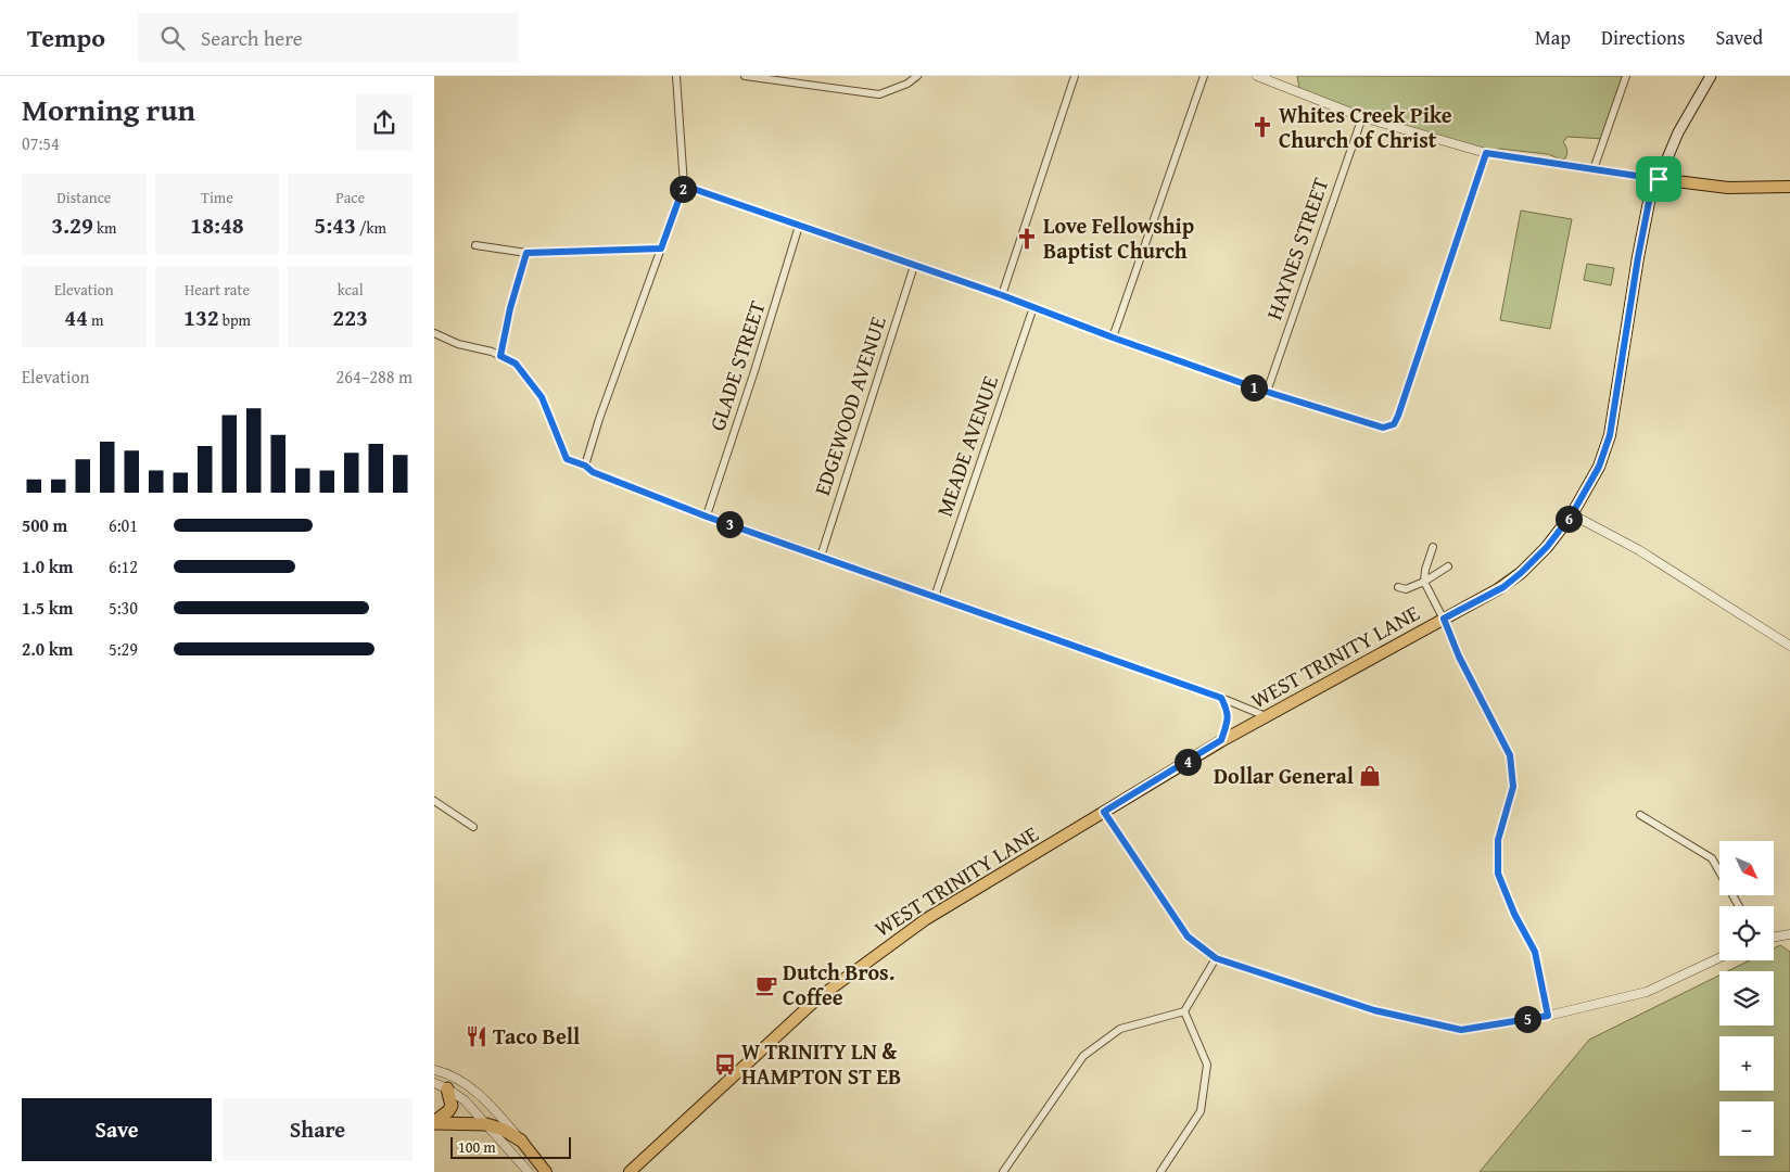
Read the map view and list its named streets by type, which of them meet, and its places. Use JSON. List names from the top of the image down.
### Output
{
  "streets": {
    "main road": ["WEST TRINITY LANE"],
    "street": [
      "HAYNES STREET",
      "GLADE STREET",
      "EDGEWOOD AVENUE",
      "MEADE AVENUE"
    ]
  },
  "places": {
    "church": ["Whites Creek Pike Church of Christ", "Love Fellowship Baptist Church"],
    "shop": ["Dollar General"],
    "cafe": ["Dutch Bros. Coffee"],
    "restaurant": ["Taco Bell"],
    "bus stop": ["W TRINITY LN & HAMPTON ST EB"]
  },
  "scale_bar": "100 m",
  "north": "bottom right",
  "page": {
    "header": "Tempo",
    "search": "Search here",
    "nav": ["Map", "Directions", "Saved"],
    "heading": ["Morning run", "07:54"],
    "stats": [
      ["Distance", "3.29 km"],
      ["Time", "18:48"],
      ["Pace", "5:43 /km"],
      ["Elevation", "44 m"],
      ["Heart rate", "132 bpm"],
      ["kcal", "223"]
    ],
    "pins": [
      "2",
      "1",
      "6",
      "3",
      "4",
      "5"
    ],
    "chart": ["Elevation", "264–288 m"],
    "list": [
      {
        "name": "500 m",
        "note": "6:01"
      },
      {
        "name": "1.0 km",
        "note": "6:12"
      },
      {
        "name": "1.5 km",
        "note": "5:30"
      },
      {
        "name": "2.0 km",
        "note": "5:29"
      }
    ],
    "map_buttons": ["+", "−"],
    "buttons": ["Save", "Share"],
    "scale": "100 m"
  }
}
